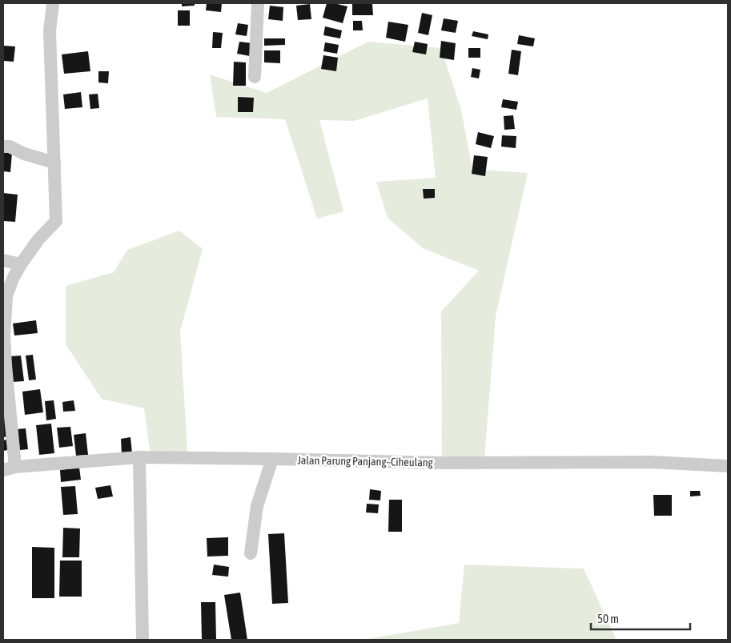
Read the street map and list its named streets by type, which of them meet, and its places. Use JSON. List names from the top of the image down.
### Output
{
  "streets": {
    "street": ["Jalan Parung Panjang–Ciheulang"]
  },
  "scale_bar": "50 m"
}
